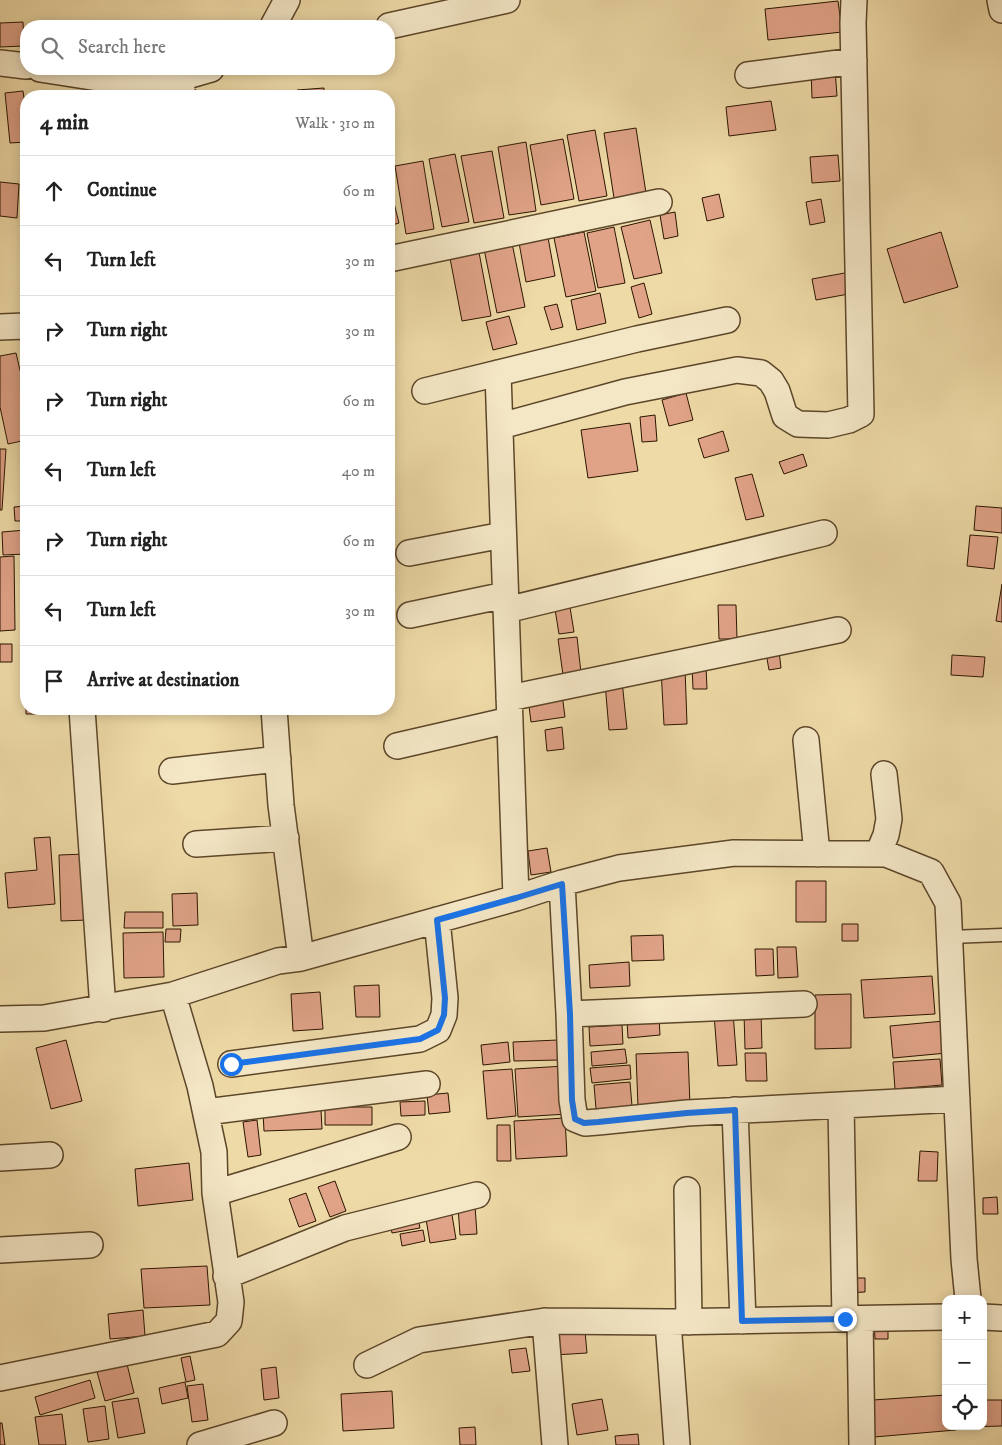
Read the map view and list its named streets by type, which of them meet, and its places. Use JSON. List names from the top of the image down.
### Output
{
  "page": {
    "search": "Search here",
    "heading": ["4 min", "Walk · 310 m"],
    "list": [
      ["Continue", "60 m"],
      ["Turn left", "30 m"],
      ["Turn right", "30 m"],
      ["Turn right", "60 m"],
      ["Turn left", "40 m"],
      ["Turn right", "60 m"],
      ["Turn left", "30 m"],
      "Arrive at destination"
    ],
    "map_buttons": ["+", "−"]
  }
}
